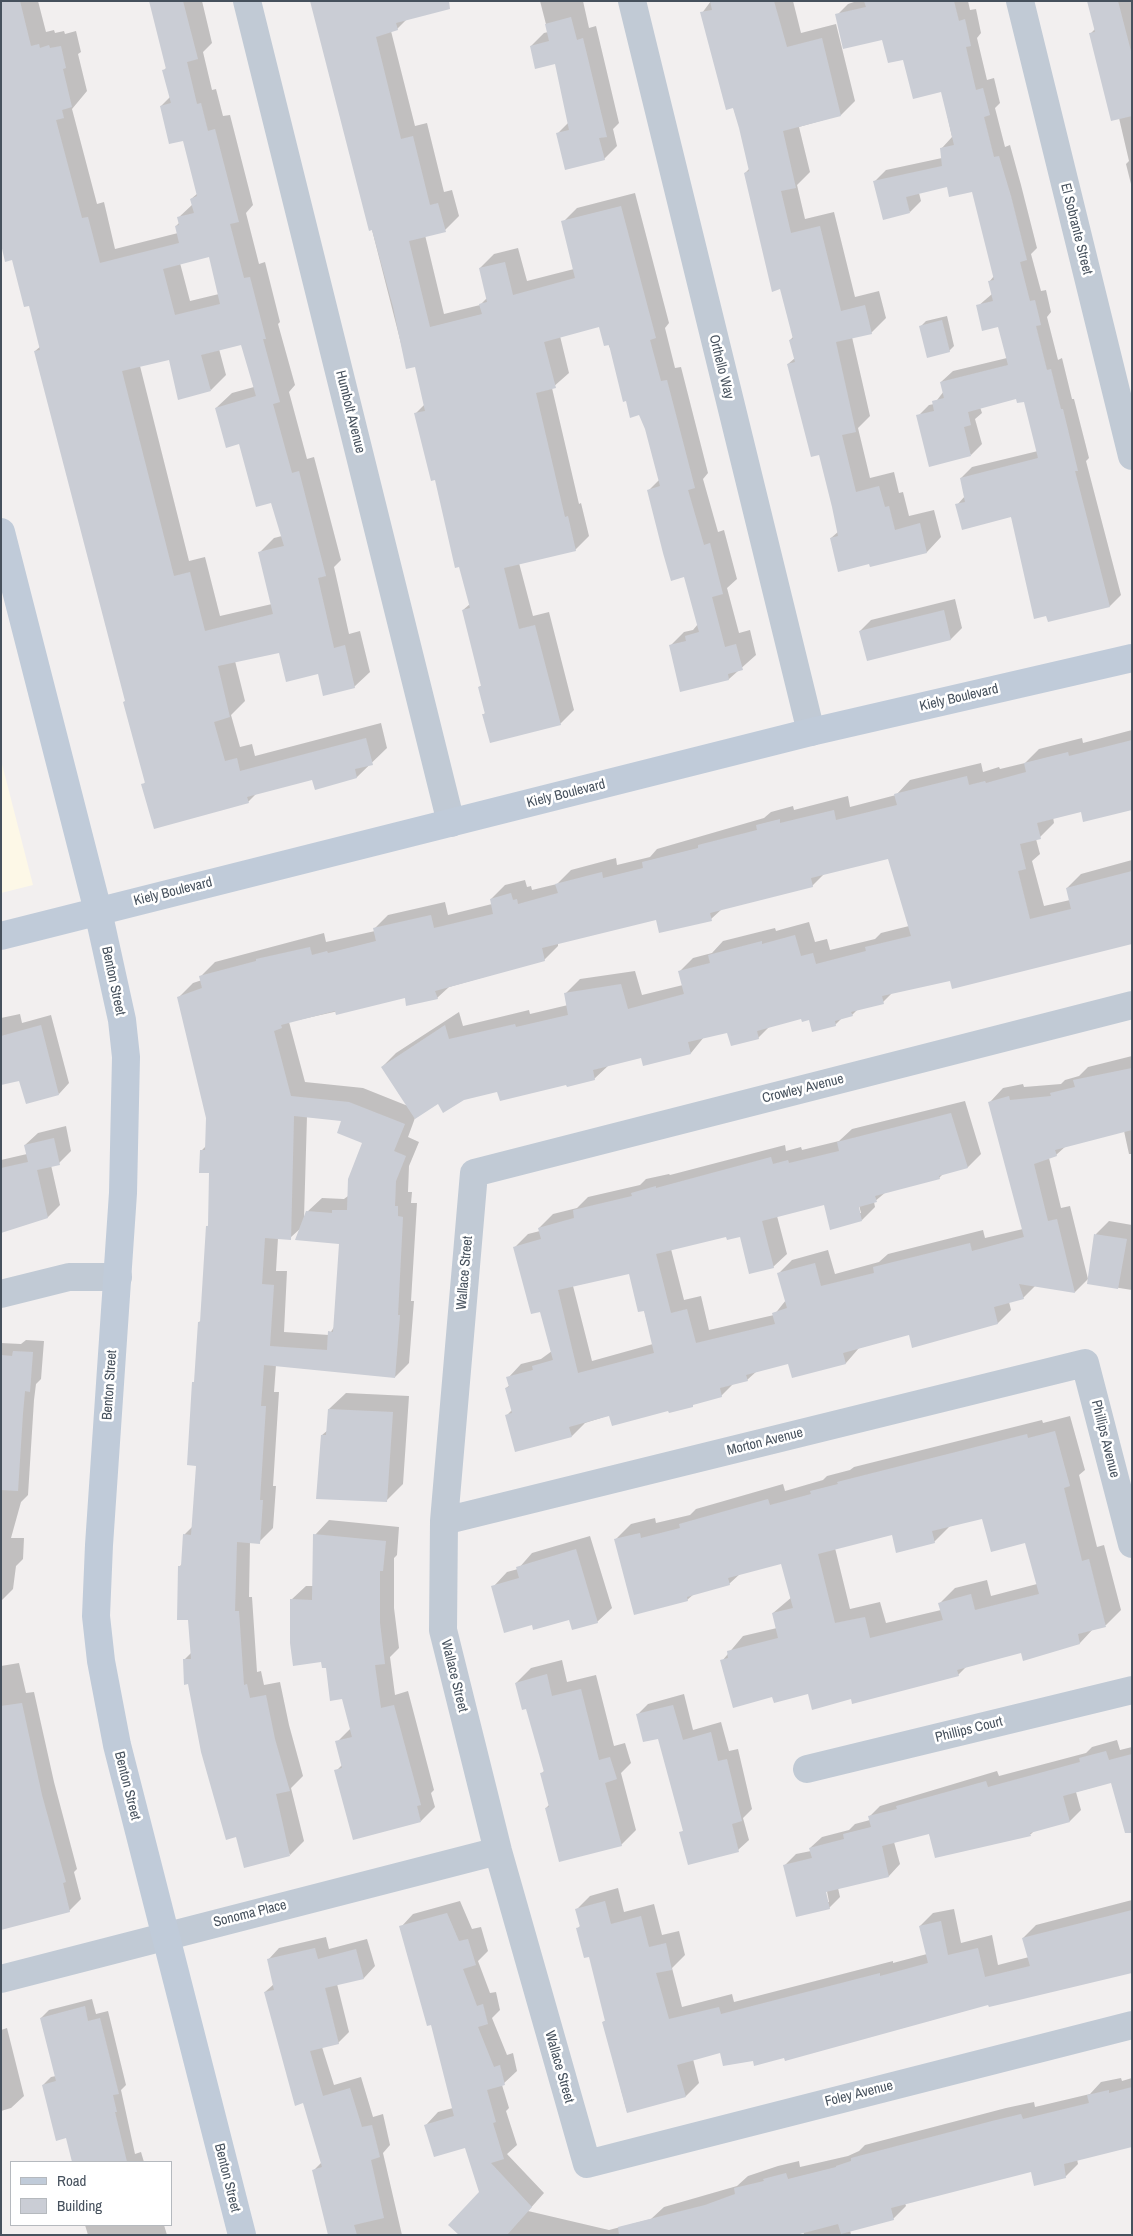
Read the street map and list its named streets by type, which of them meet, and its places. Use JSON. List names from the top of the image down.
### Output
{
  "streets": {
    "main road": ["Kiely Boulevard", "Benton Street"],
    "street": [
      "El Sobrante Street",
      "Orthello Way",
      "Humbolt Avenue",
      "Crowley Avenue",
      "Wallace Street",
      "Phillips Avenue",
      "Morton Avenue",
      "Phillips Court",
      "Sonoma Place",
      "Foley Avenue"
    ]
  },
  "crossings": [
    ["Orthello Way", "Kiely Boulevard"],
    ["Humbolt Avenue", "Kiely Boulevard"],
    ["Kiely Boulevard", "Benton Street"],
    ["Benton Street", "Sonoma Place"],
    ["Crowley Avenue", "Wallace Street"],
    ["Wallace Street", "Morton Avenue"],
    ["Wallace Street", "Sonoma Place"],
    ["Wallace Street", "Foley Avenue"],
    ["Phillips Avenue", "Morton Avenue"]
  ],
  "legend": ["Road", "Building"]
}
